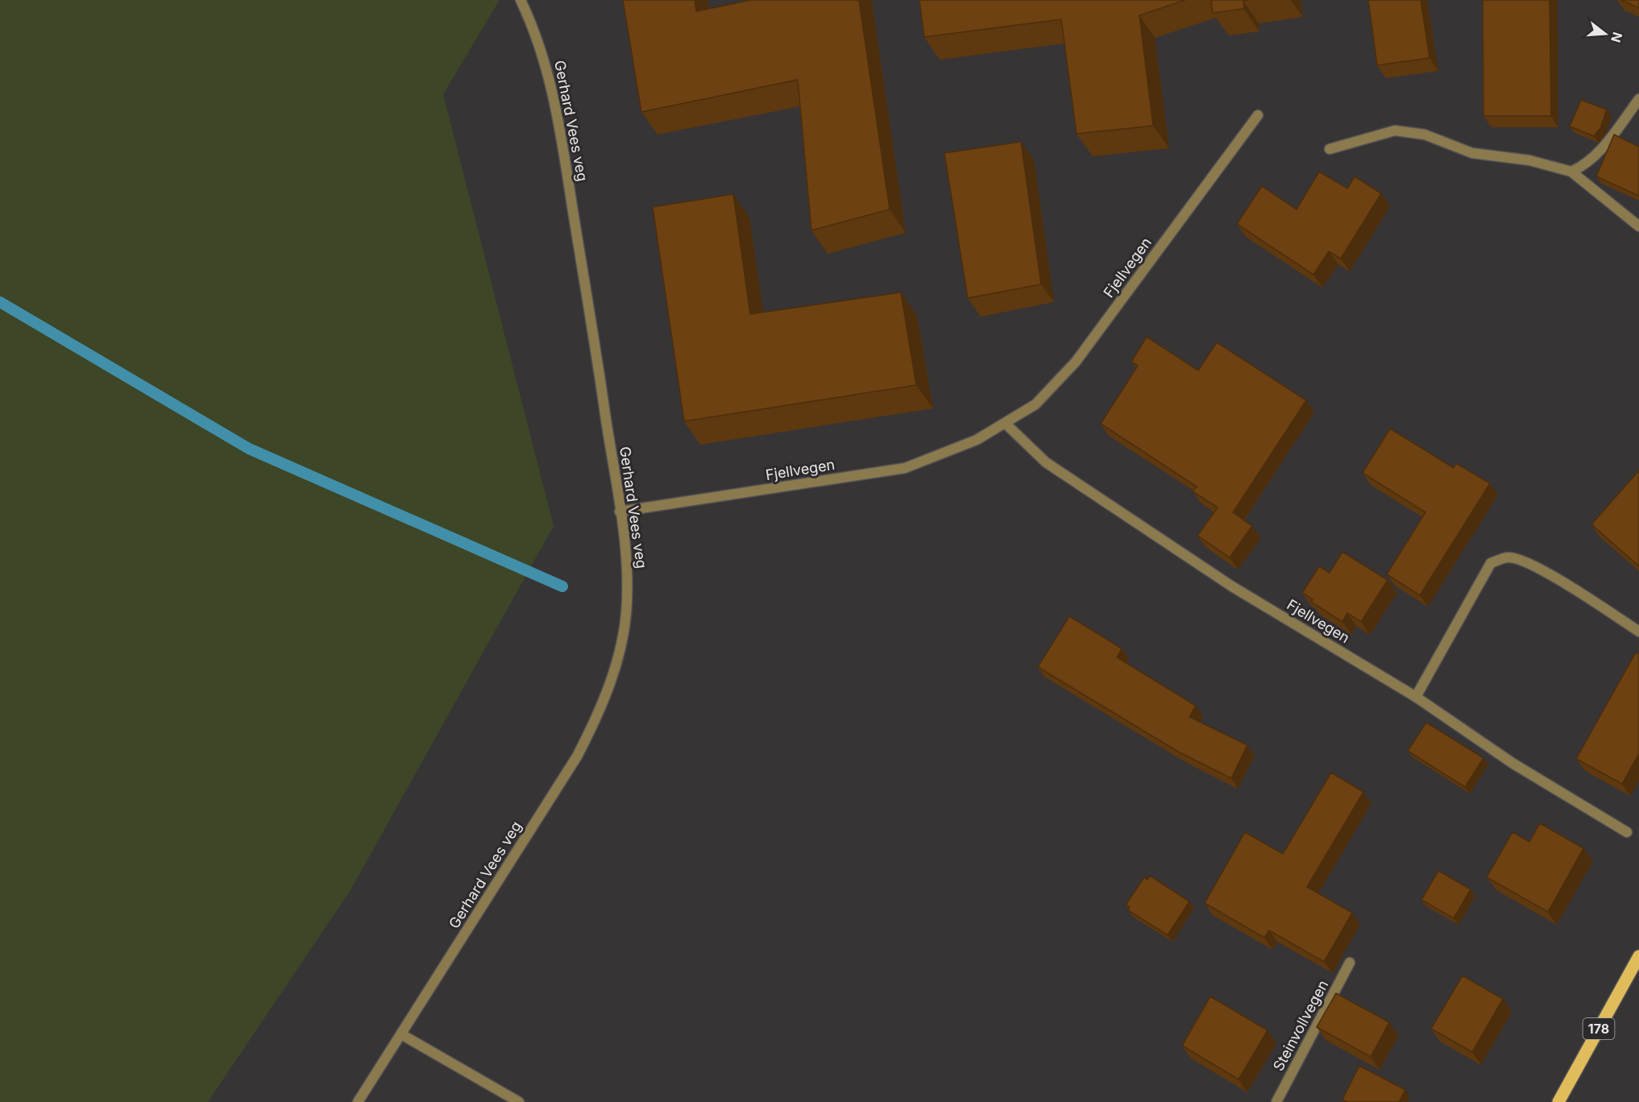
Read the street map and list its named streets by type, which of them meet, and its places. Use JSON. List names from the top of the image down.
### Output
{
  "streets": {
    "main road": ["178"],
    "street": ["Gerhard Vees veg", "Fjellvegen", "Steinvollvegen"]
  },
  "crossings": [
    ["Gerhard Vees veg", "Fjellvegen"]
  ],
  "north": "right"
}
